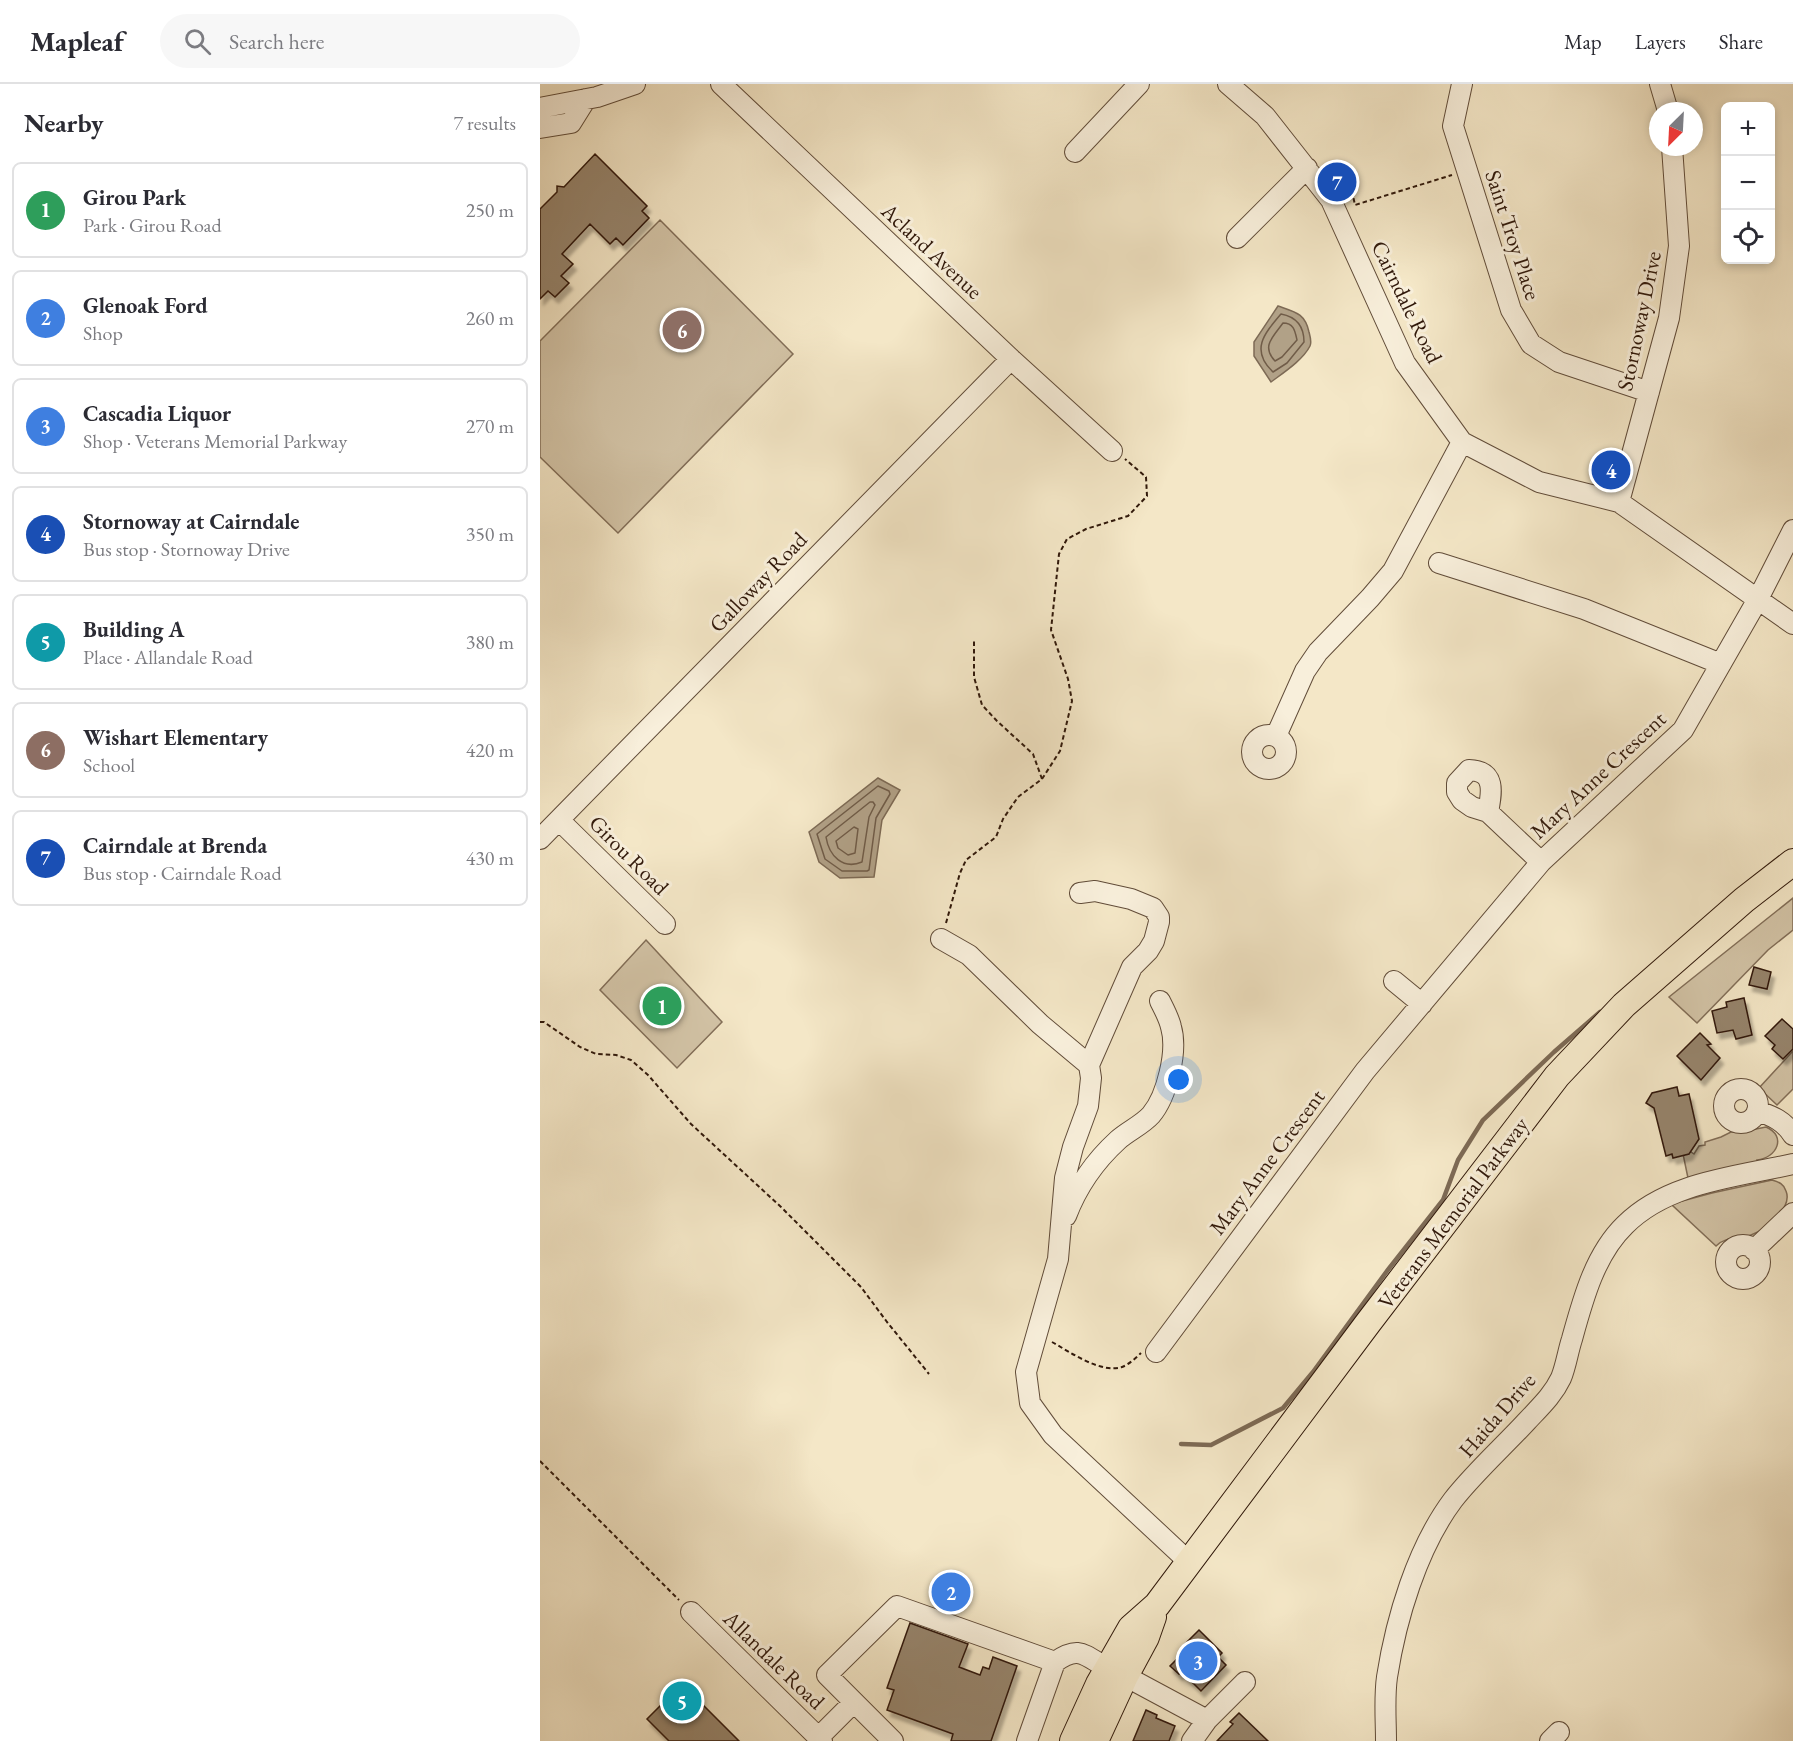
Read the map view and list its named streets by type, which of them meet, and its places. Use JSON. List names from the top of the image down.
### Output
{
  "streets": {
    "main road": ["Veterans Memorial Parkway"],
    "street": [
      "Saint Troy Place",
      "Acland Avenue",
      "Cairndale Road",
      "Stornoway Drive",
      "Galloway Road",
      "Mary Anne Crescent",
      "Girou Road",
      "Haida Drive",
      "Allandale Road"
    ]
  },
  "crossings": [
    ["Saint Troy Place", "Stornoway Drive"],
    ["Acland Avenue", "Galloway Road"],
    ["Cairndale Road", "Stornoway Drive"],
    ["Cairndale Road", "Mary Anne Crescent"],
    ["Galloway Road", "Girou Road"]
  ],
  "north": "bottom left",
  "page": {
    "header": "Mapleaf",
    "search": "Search here",
    "nav": ["Map", "Layers", "Share"],
    "heading": ["Nearby", "7 results"],
    "map_buttons": ["+", "−"],
    "pins": [
      "7",
      "6",
      "4",
      "1",
      "2",
      "3",
      "5"
    ],
    "list": [
      {
        "mark": "1",
        "name": "Girou Park",
        "note": "Park · Girou Road",
        "value": "250 m"
      },
      {
        "mark": "2",
        "name": "Glenoak Ford",
        "note": "Shop",
        "value": "260 m"
      },
      {
        "mark": "3",
        "name": "Cascadia Liquor",
        "note": "Shop · Veterans Memorial Parkway",
        "value": "270 m"
      },
      {
        "mark": "4",
        "name": "Stornoway at Cairndale",
        "note": "Bus stop · Stornoway Drive",
        "value": "350 m"
      },
      {
        "mark": "5",
        "name": "Building A",
        "note": "Place · Allandale Road",
        "value": "380 m"
      },
      {
        "mark": "6",
        "name": "Wishart Elementary",
        "note": "School",
        "value": "420 m"
      },
      {
        "mark": "7",
        "name": "Cairndale at Brenda",
        "note": "Bus stop · Cairndale Road",
        "value": "430 m"
      }
    ]
  }
}
